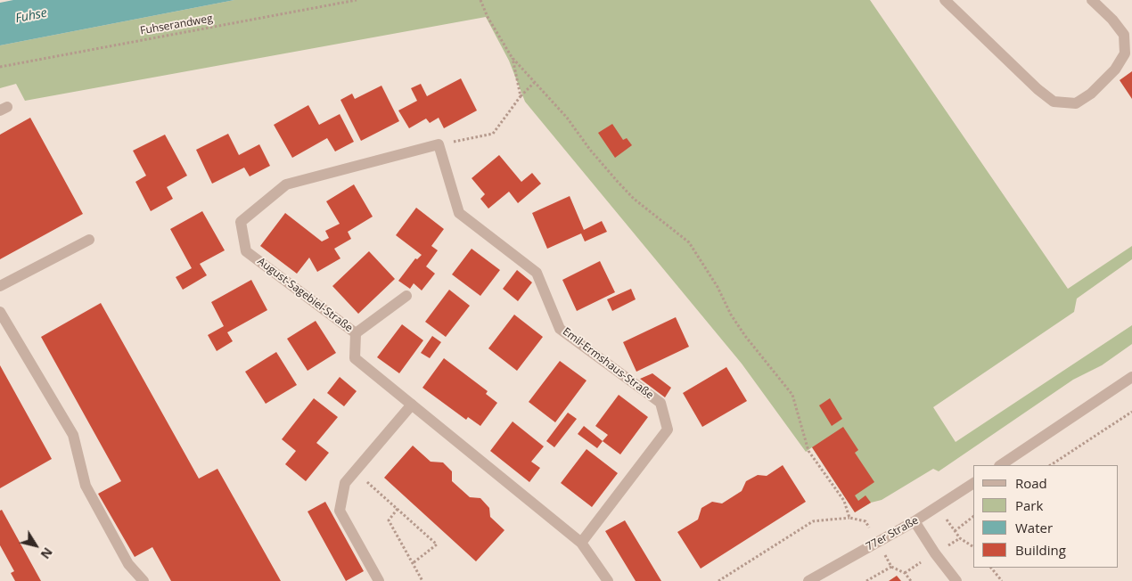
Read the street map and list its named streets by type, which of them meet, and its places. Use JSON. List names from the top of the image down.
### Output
{
  "streets": {
    "street": ["August-Sagebiel-Straße", "Emil-Ermshaus-Straße", "77er Straße"],
    "path": ["Fuhserandweg"]
  },
  "crossings": [
    ["August-Sagebiel-Straße", "Emil-Ermshaus-Straße"]
  ],
  "water": ["Fuhse"],
  "legend": [
    "Road",
    "Park",
    "Water",
    "Building"
  ],
  "north": "bottom right"
}
